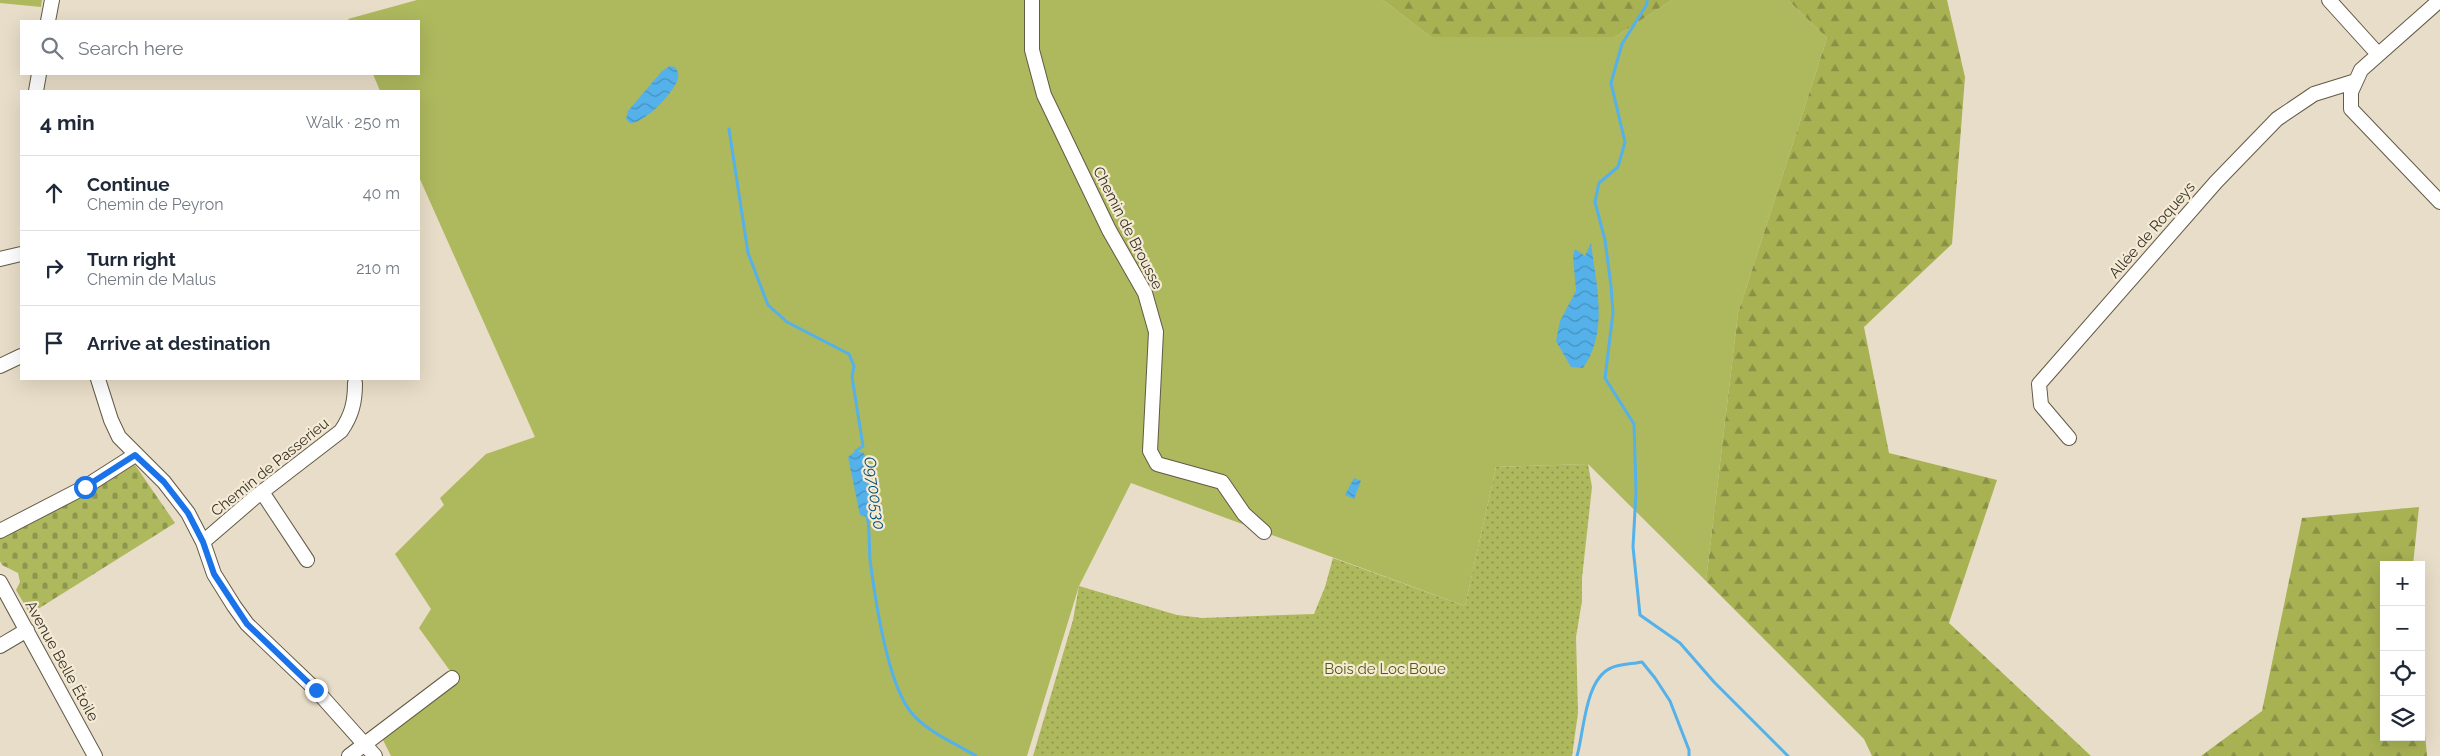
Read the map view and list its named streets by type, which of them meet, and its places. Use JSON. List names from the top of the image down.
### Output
{
  "streets": {
    "street": [
      "Chemin de Brousse",
      "Allée de Roqueys",
      "Chemin de Passerieu",
      "Avenue Belle Étoile"
    ]
  },
  "water": ["O9700530"],
  "parks": ["Bois de Loc Boue"],
  "page": {
    "search": "Search here",
    "heading": ["4 min", "Walk · 250 m"],
    "list": [
      ["Continue", "Chemin de Peyron", "40 m"],
      ["Turn right", "Chemin de Malus", "210 m"],
      "Arrive at destination"
    ],
    "map_buttons": ["+", "−"]
  }
}
